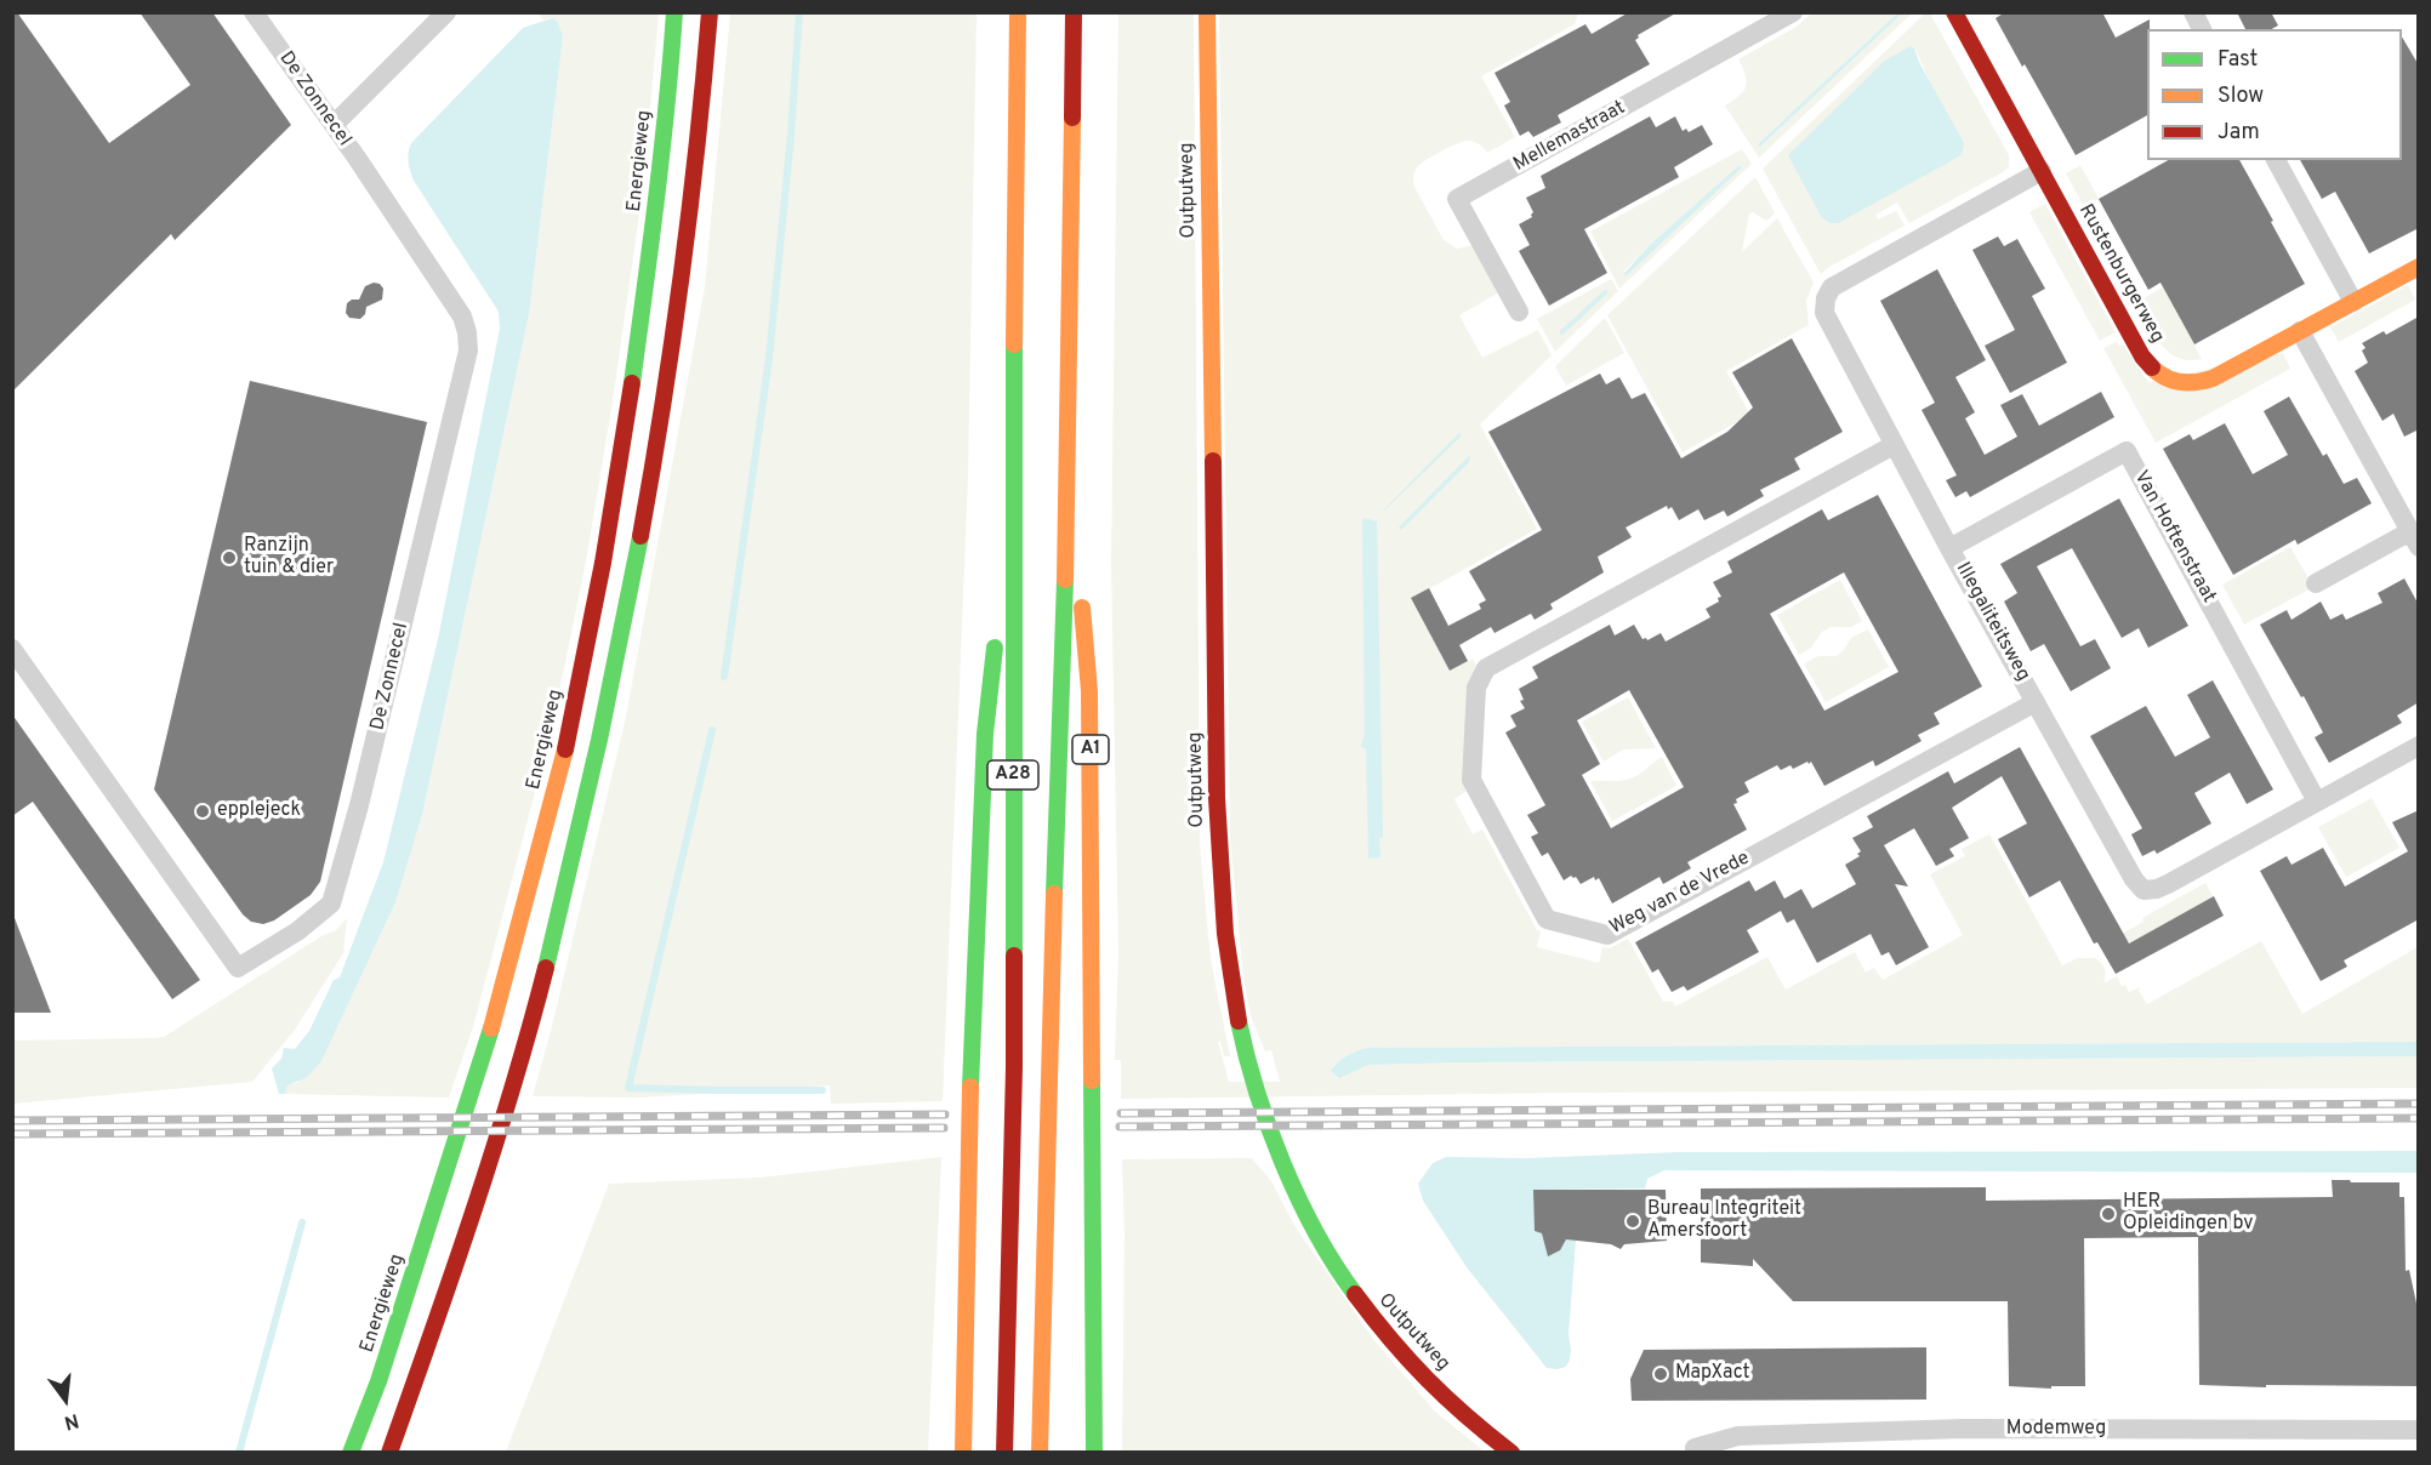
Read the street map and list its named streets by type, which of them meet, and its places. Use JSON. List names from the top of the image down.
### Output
{
  "streets": {
    "main road": [
      "Energieweg",
      "Outputweg",
      "Rustenburgerweg",
      "A1",
      "A28"
    ],
    "street": [
      "De Zonnecel",
      "Mellemastraat",
      "Van Hoftenstraat",
      "Illegaliteitsweg",
      "Weg van de Vrede",
      "Modemweg"
    ]
  },
  "crossings": [
    ["Rustenburgerweg", "Illegaliteitsweg"],
    ["Van Hoftenstraat", "Illegaliteitsweg"],
    ["Illegaliteitsweg", "Weg van de Vrede"],
    ["A1", "A28"]
  ],
  "places": [
    "Ranzijn tuin & dier",
    "epplejeck",
    "HER Opleidingen bv",
    "Bureau Integriteit Amersfoort",
    "MapXact"
  ],
  "legend": ["Fast", "Slow", "Jam"],
  "north": "bottom"
}
